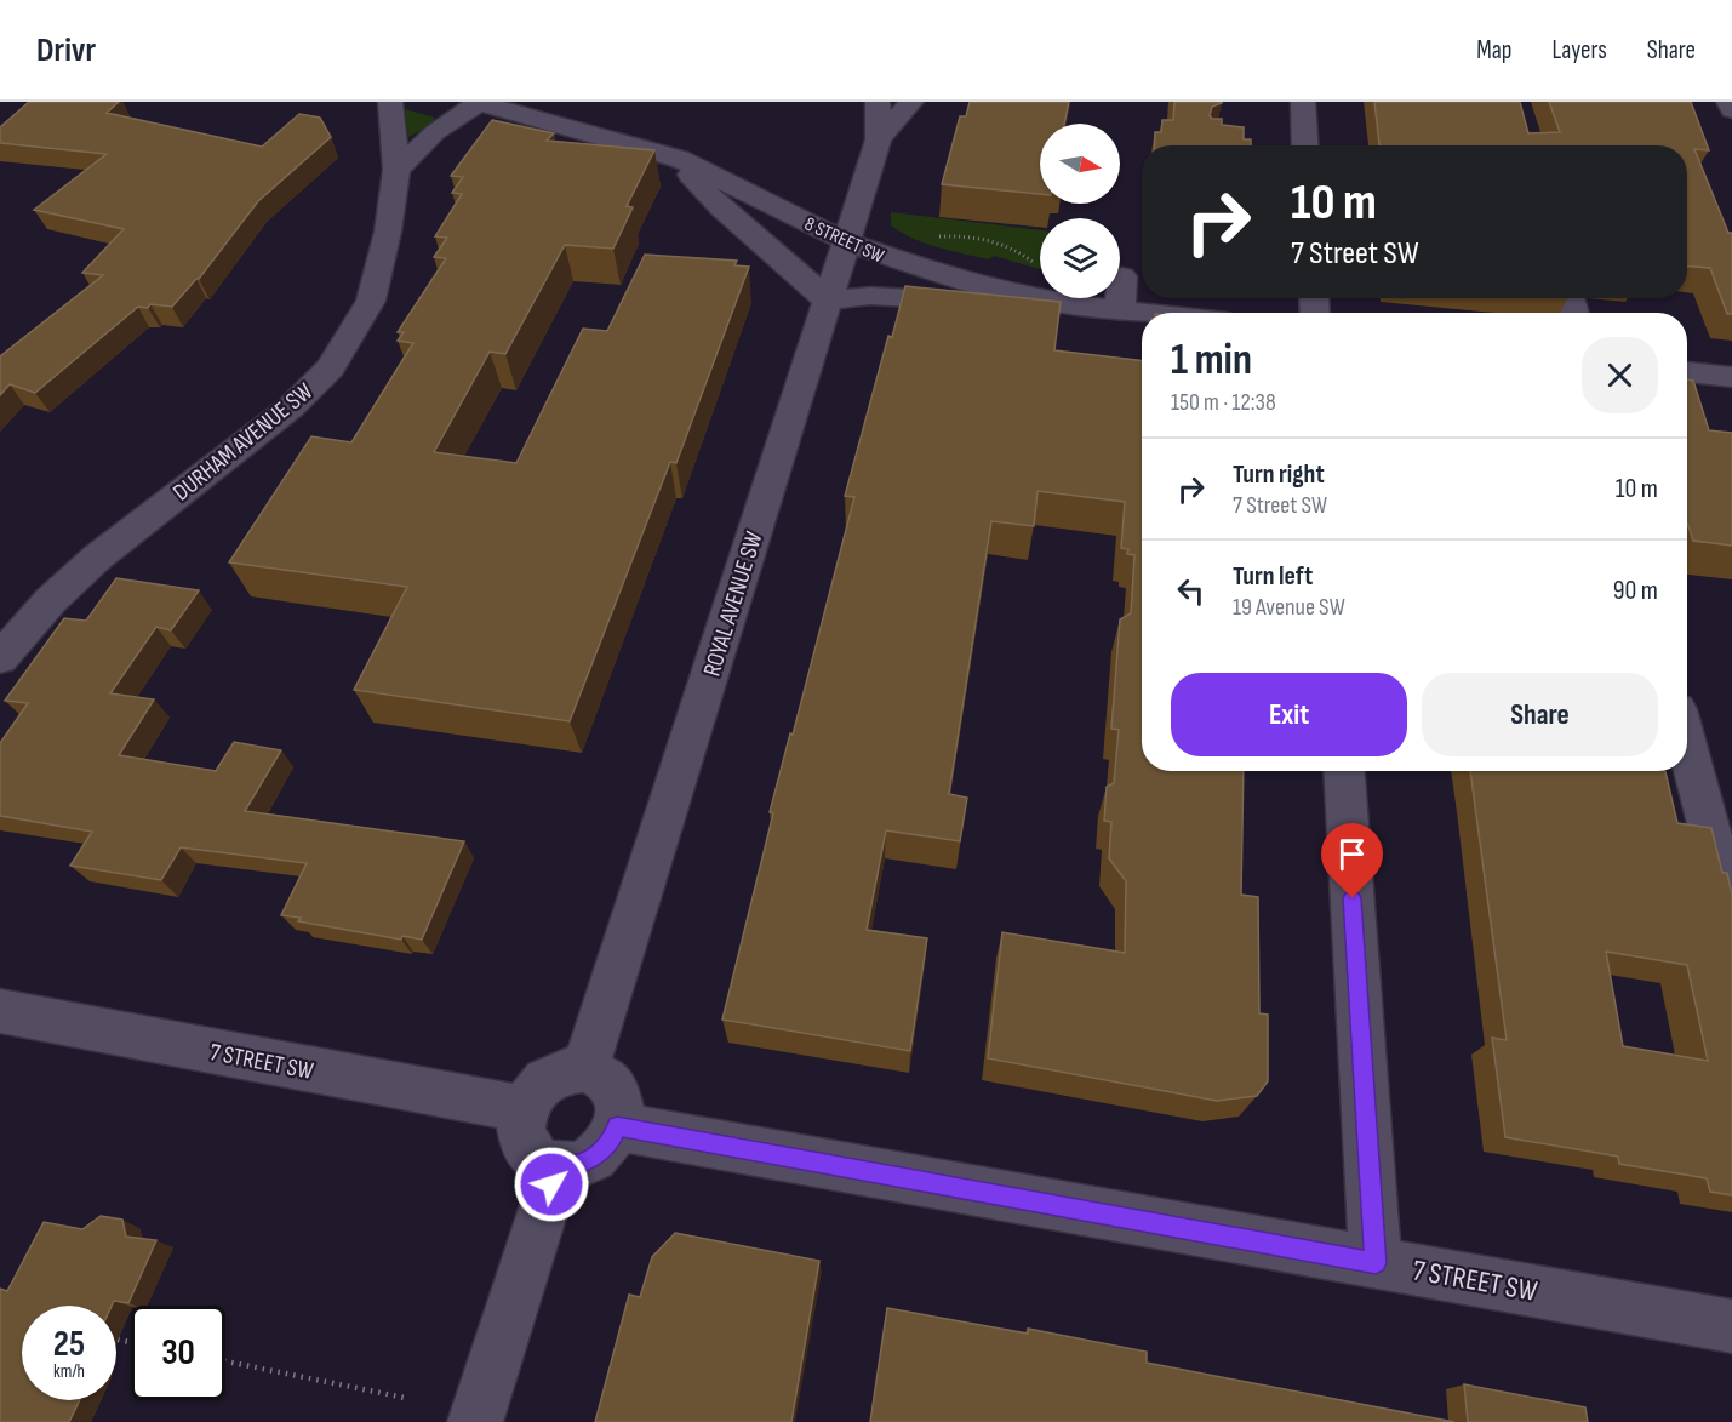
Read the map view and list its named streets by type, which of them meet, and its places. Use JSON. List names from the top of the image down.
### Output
{
  "streets": {
    "street": [
      "8 STREET SW",
      "DURHAM AVENUE SW",
      "ROYAL AVENUE SW",
      "7 STREET SW"
    ]
  },
  "crossings": [
    ["8 STREET SW", "ROYAL AVENUE SW"],
    ["ROYAL AVENUE SW", "7 STREET SW"]
  ],
  "north": "right",
  "page": {
    "header": "Drivr",
    "nav": ["Map", "Layers", "Share"],
    "turn": ["10 m", "7 Street SW"],
    "heading": ["1 min", "150 m · 12:38"],
    "list": [
      {
        "name": "Turn right",
        "note": "7 Street SW",
        "value": "10 m"
      },
      {
        "name": "Turn left",
        "note": "19 Avenue SW",
        "value": "90 m"
      }
    ],
    "buttons": ["Exit", "Share"],
    "speed": "25 km/h",
    "limit": "30"
  }
}
